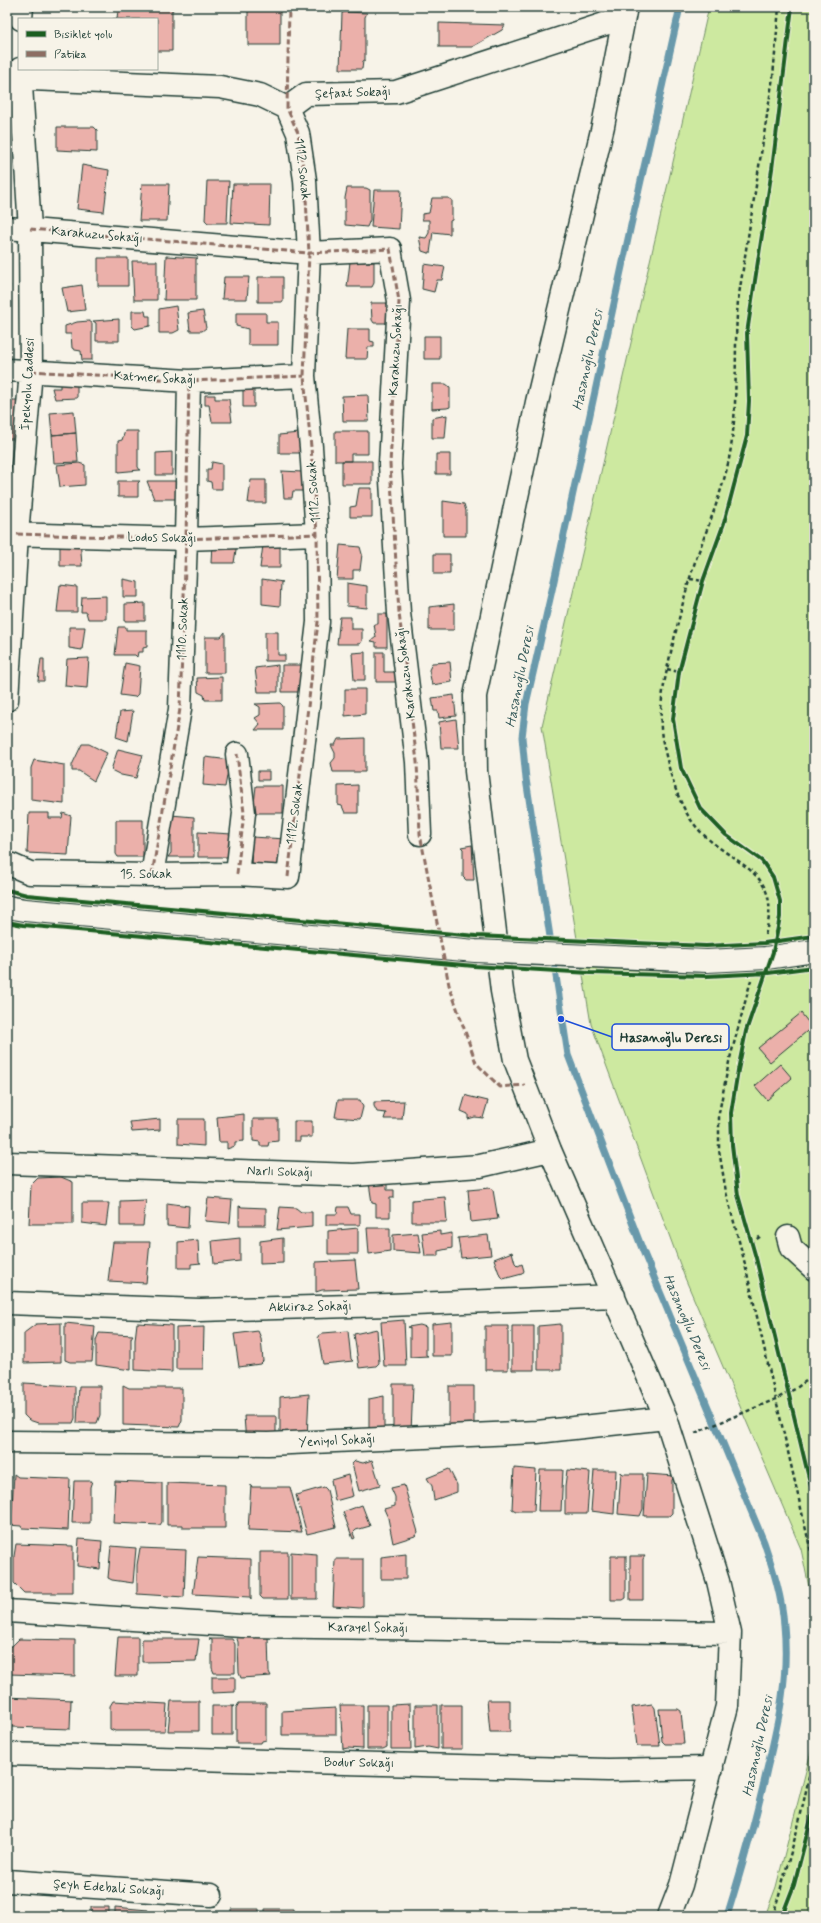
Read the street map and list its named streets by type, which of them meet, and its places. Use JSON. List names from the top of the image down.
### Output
{
  "streets": {
    "street": [
      "Şefaat Sokağı",
      "1112. Sokak",
      "Karakuzu Sokağı",
      "Katmer Sokağı",
      "İpekyolu Caddesi",
      "Lodos Sokağı",
      "1110. Sokak",
      "15. Sokak",
      "Narlı Sokağı",
      "Akkiraz Sokağı",
      "Yeniyol Sokağı",
      "Karayel Sokağı",
      "Bodur Sokağı",
      "Şeyh Edebali Sokağı"
    ]
  },
  "crossings": [
    ["Şefaat Sokağı", "1112. Sokak"],
    ["1112. Sokak", "Karakuzu Sokağı"],
    ["1112. Sokak", "Katmer Sokağı"],
    ["1112. Sokak", "Lodos Sokağı"],
    ["1112. Sokak", "15. Sokak"],
    ["Karakuzu Sokağı", "İpekyolu Caddesi"],
    ["Katmer Sokağı", "İpekyolu Caddesi"],
    ["Katmer Sokağı", "1110. Sokak"],
    ["İpekyolu Caddesi", "Lodos Sokağı"],
    ["Lodos Sokağı", "1110. Sokak"],
    ["1110. Sokak", "15. Sokak"]
  ],
  "water": ["Hasanoğlu Deresi"],
  "places": ["Hasanoğlu Deresi"],
  "legend": ["Bisiklet yolu", "Patika"]
}
